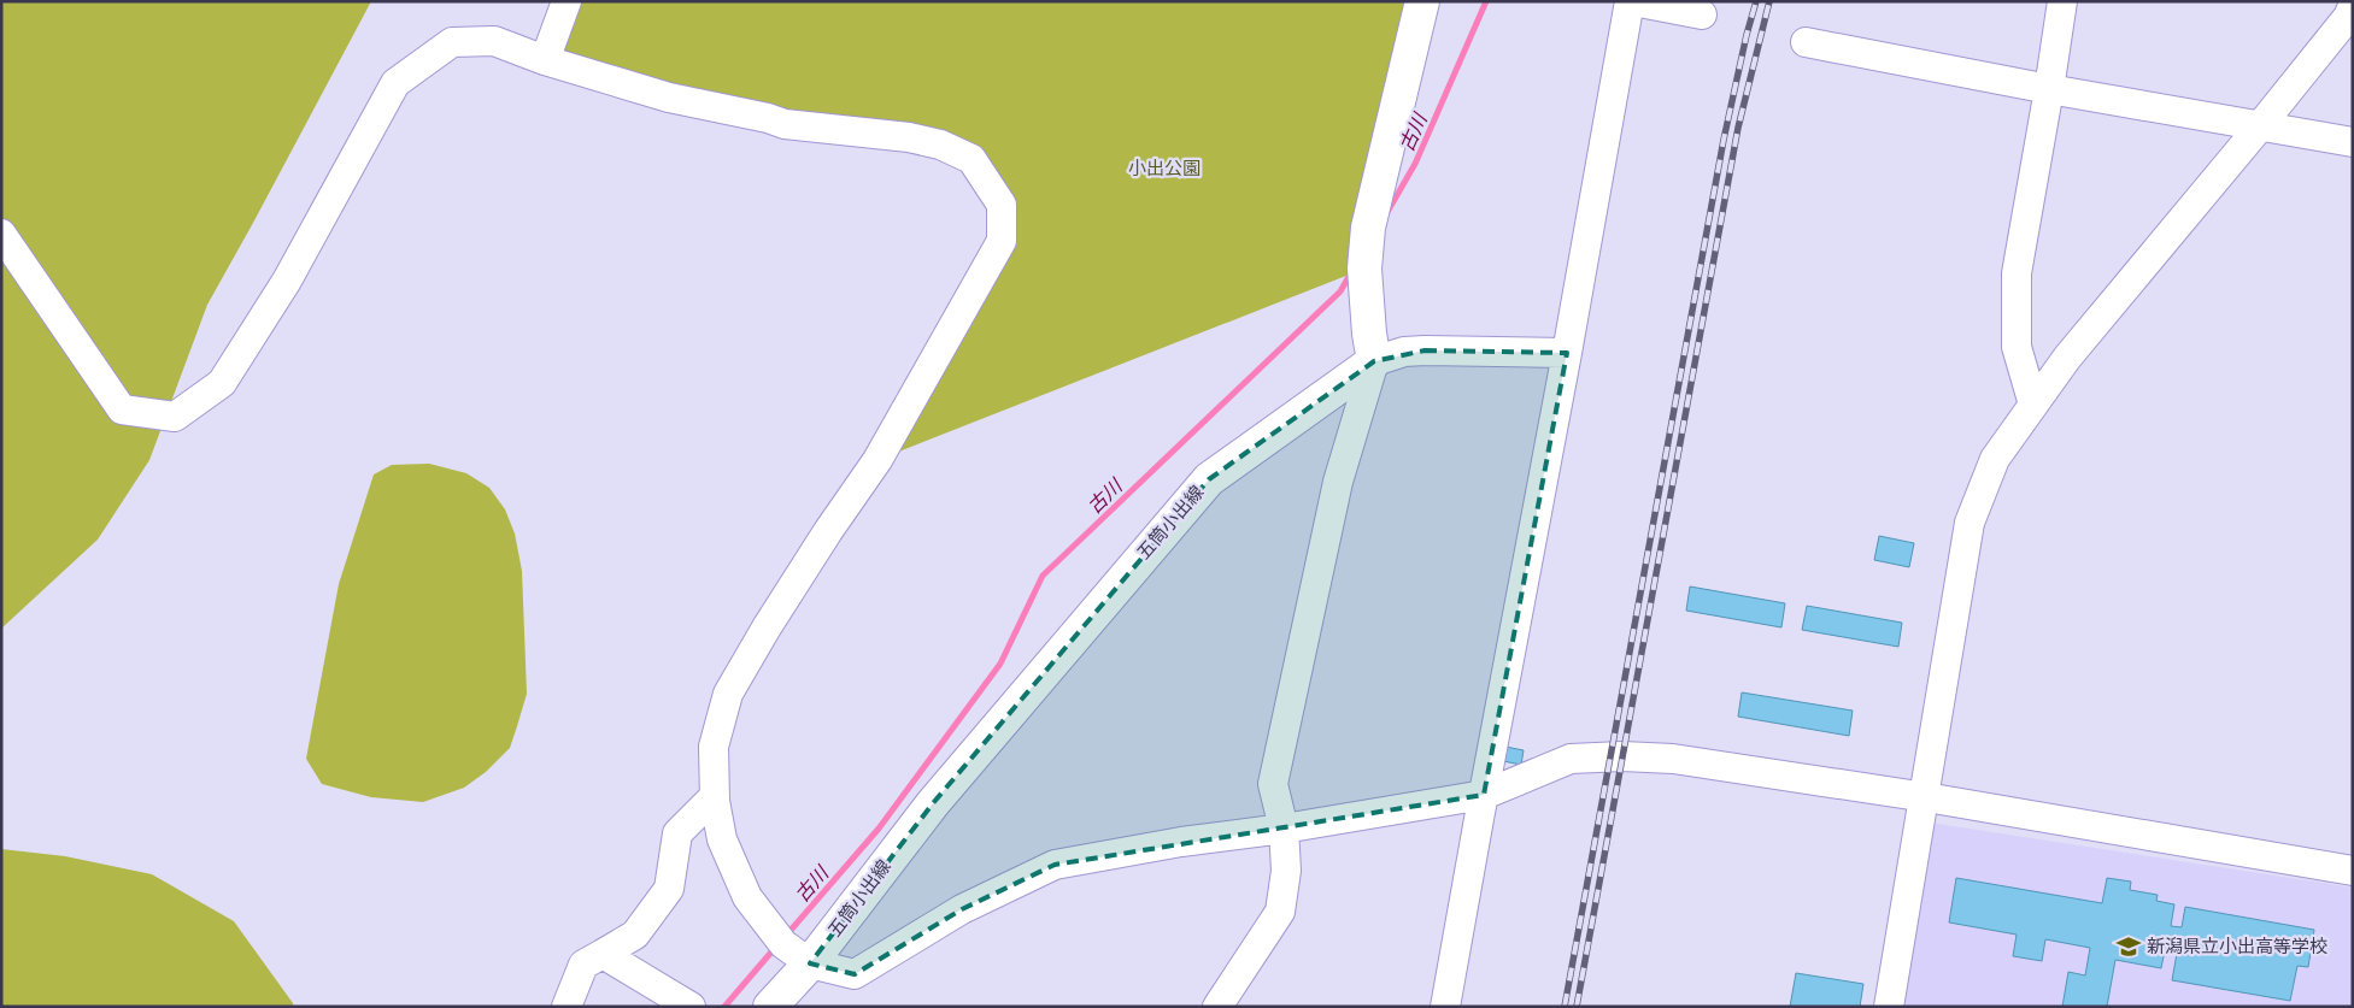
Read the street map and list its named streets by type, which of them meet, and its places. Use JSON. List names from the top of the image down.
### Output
{
  "streets": {
    "main road": ["五筒小出線"]
  },
  "water": ["古川"],
  "parks": ["小出公園"],
  "places": {
    "school or university": ["新潟県立小出高等学校"]
  }
}
